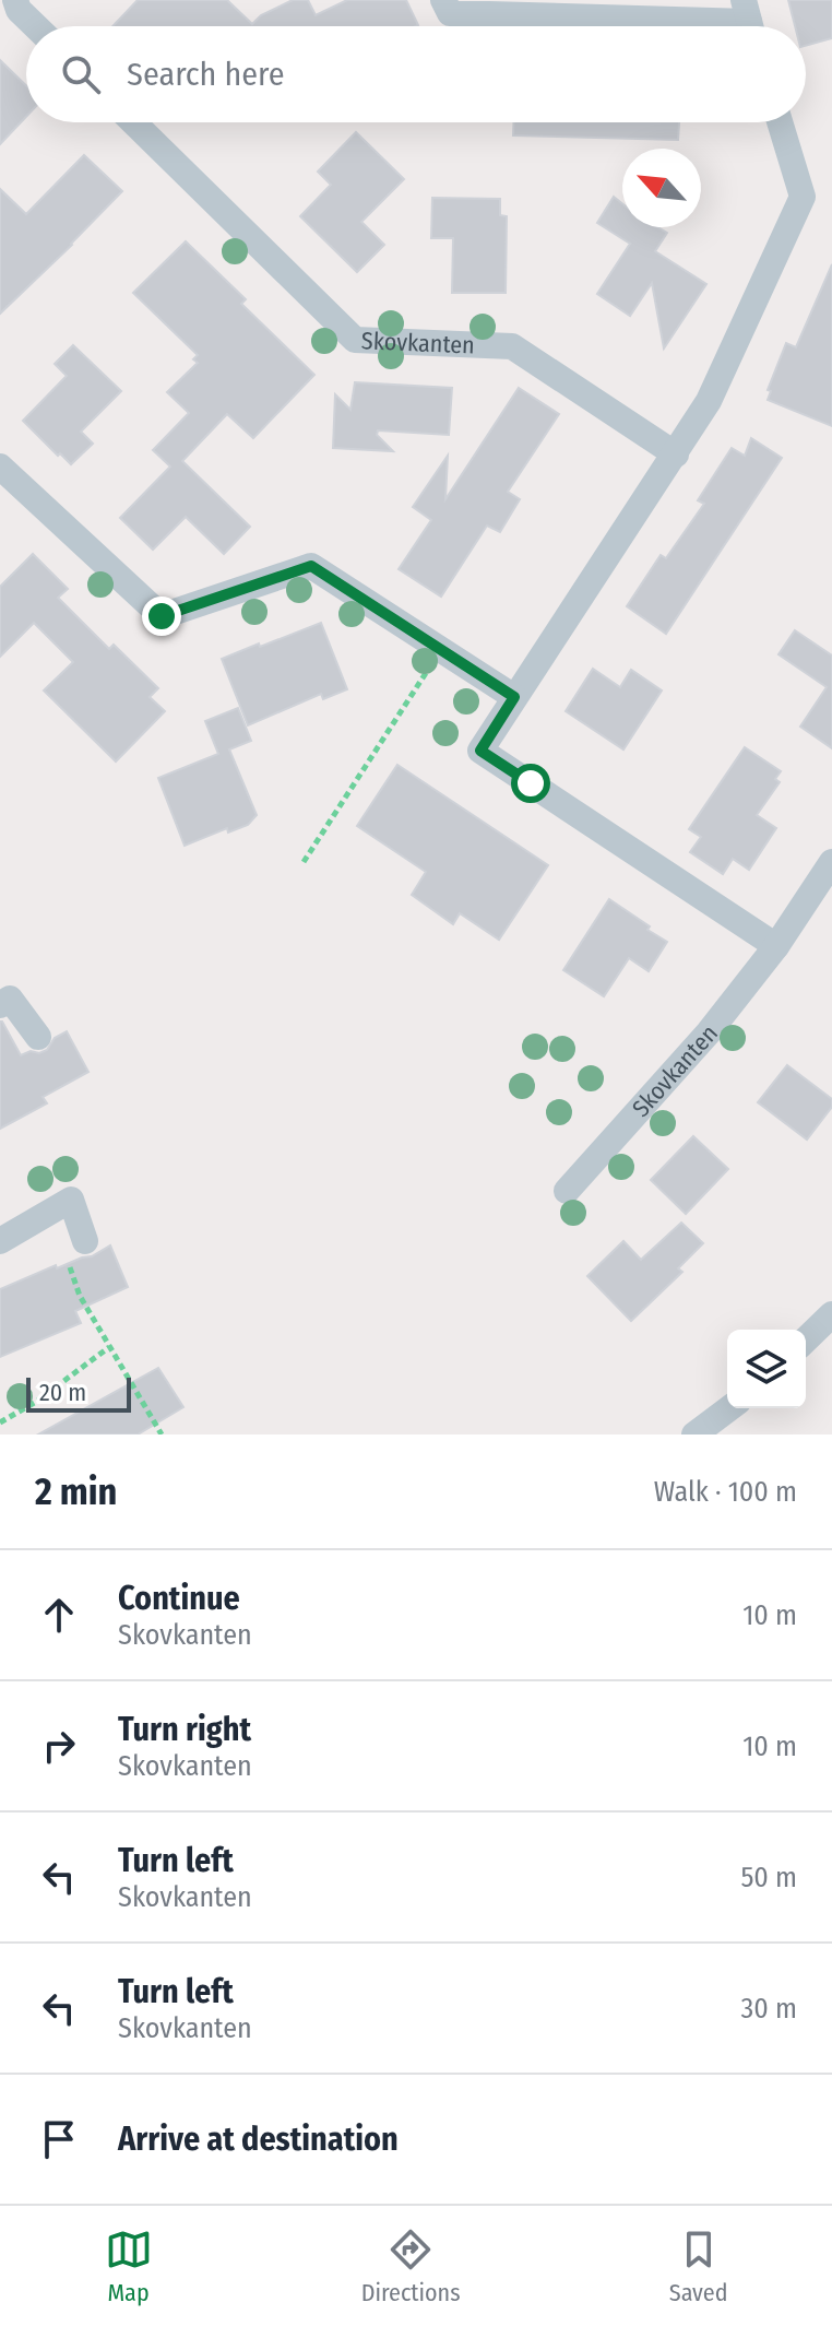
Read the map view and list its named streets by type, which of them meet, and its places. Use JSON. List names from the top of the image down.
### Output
{
  "streets": {
    "street": ["Skovkanten"]
  },
  "scale_bar": "20 m",
  "north": "top left",
  "page": {
    "search": "Search here",
    "scale": "20 m",
    "heading": ["2 min", "Walk · 100 m"],
    "list": [
      ["Continue", "Skovkanten", "10 m"],
      ["Turn right", "Skovkanten", "10 m"],
      ["Turn left", "Skovkanten", "50 m"],
      ["Turn left", "Skovkanten", "30 m"],
      "Arrive at destination"
    ],
    "nav": ["Map", "Directions", "Saved"]
  }
}
